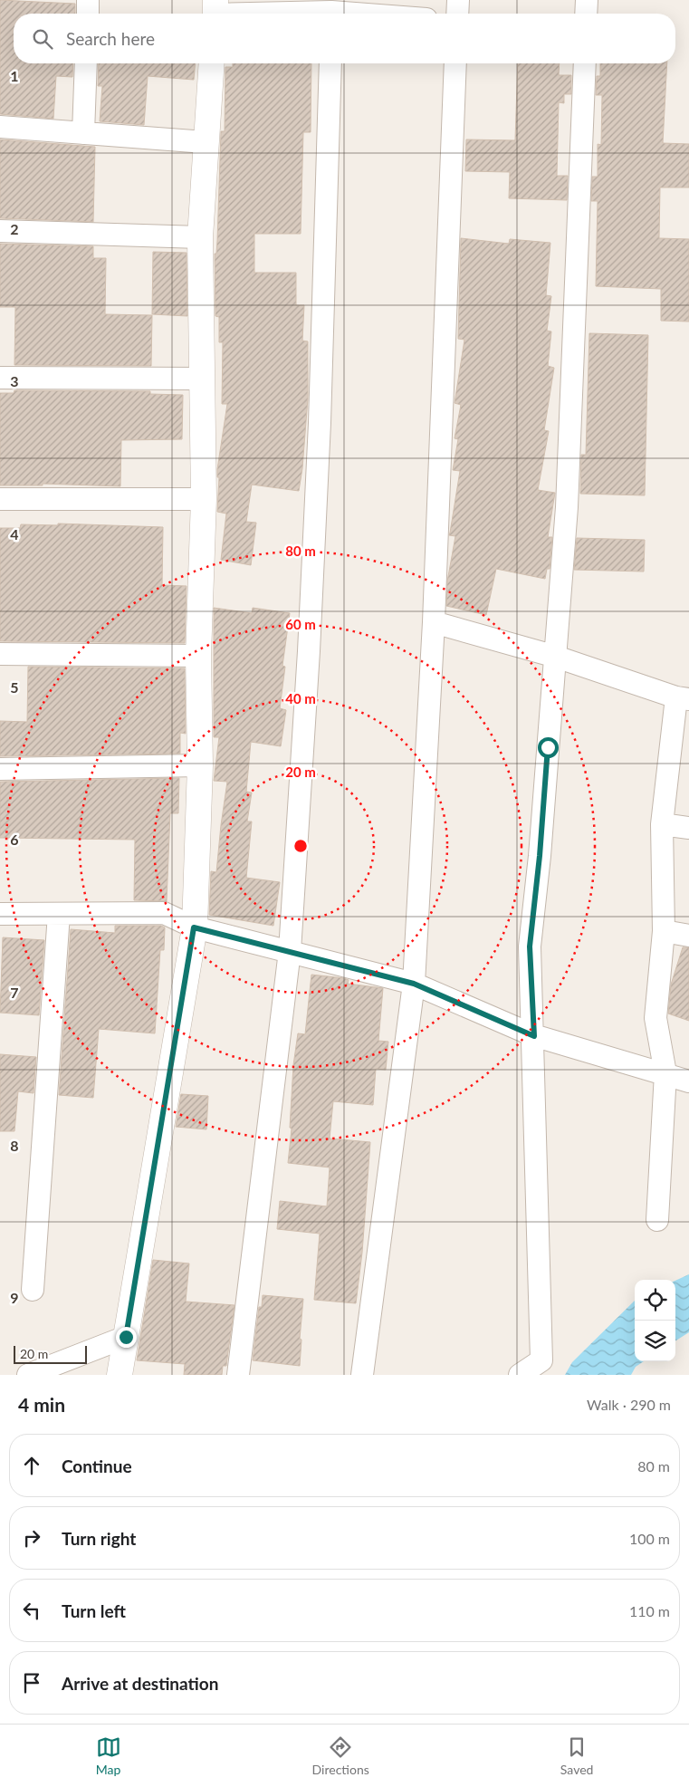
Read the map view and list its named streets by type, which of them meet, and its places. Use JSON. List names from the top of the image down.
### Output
{
  "scale_bar": "20 m",
  "page": {
    "search": "Search here",
    "scale": "20 m",
    "heading": ["4 min", "Walk · 290 m"],
    "list": [
      ["Continue", "80 m"],
      ["Turn right", "100 m"],
      ["Turn left", "110 m"],
      "Arrive at destination"
    ],
    "nav": ["Map", "Directions", "Saved"]
  },
  "grid": {
    "rows": [
      "1",
      "2",
      "3",
      "4",
      "5",
      "6",
      "7",
      "8",
      "9"
    ]
  },
  "rings": [
    "80 m",
    "60 m",
    "40 m",
    "20 m"
  ]
}
